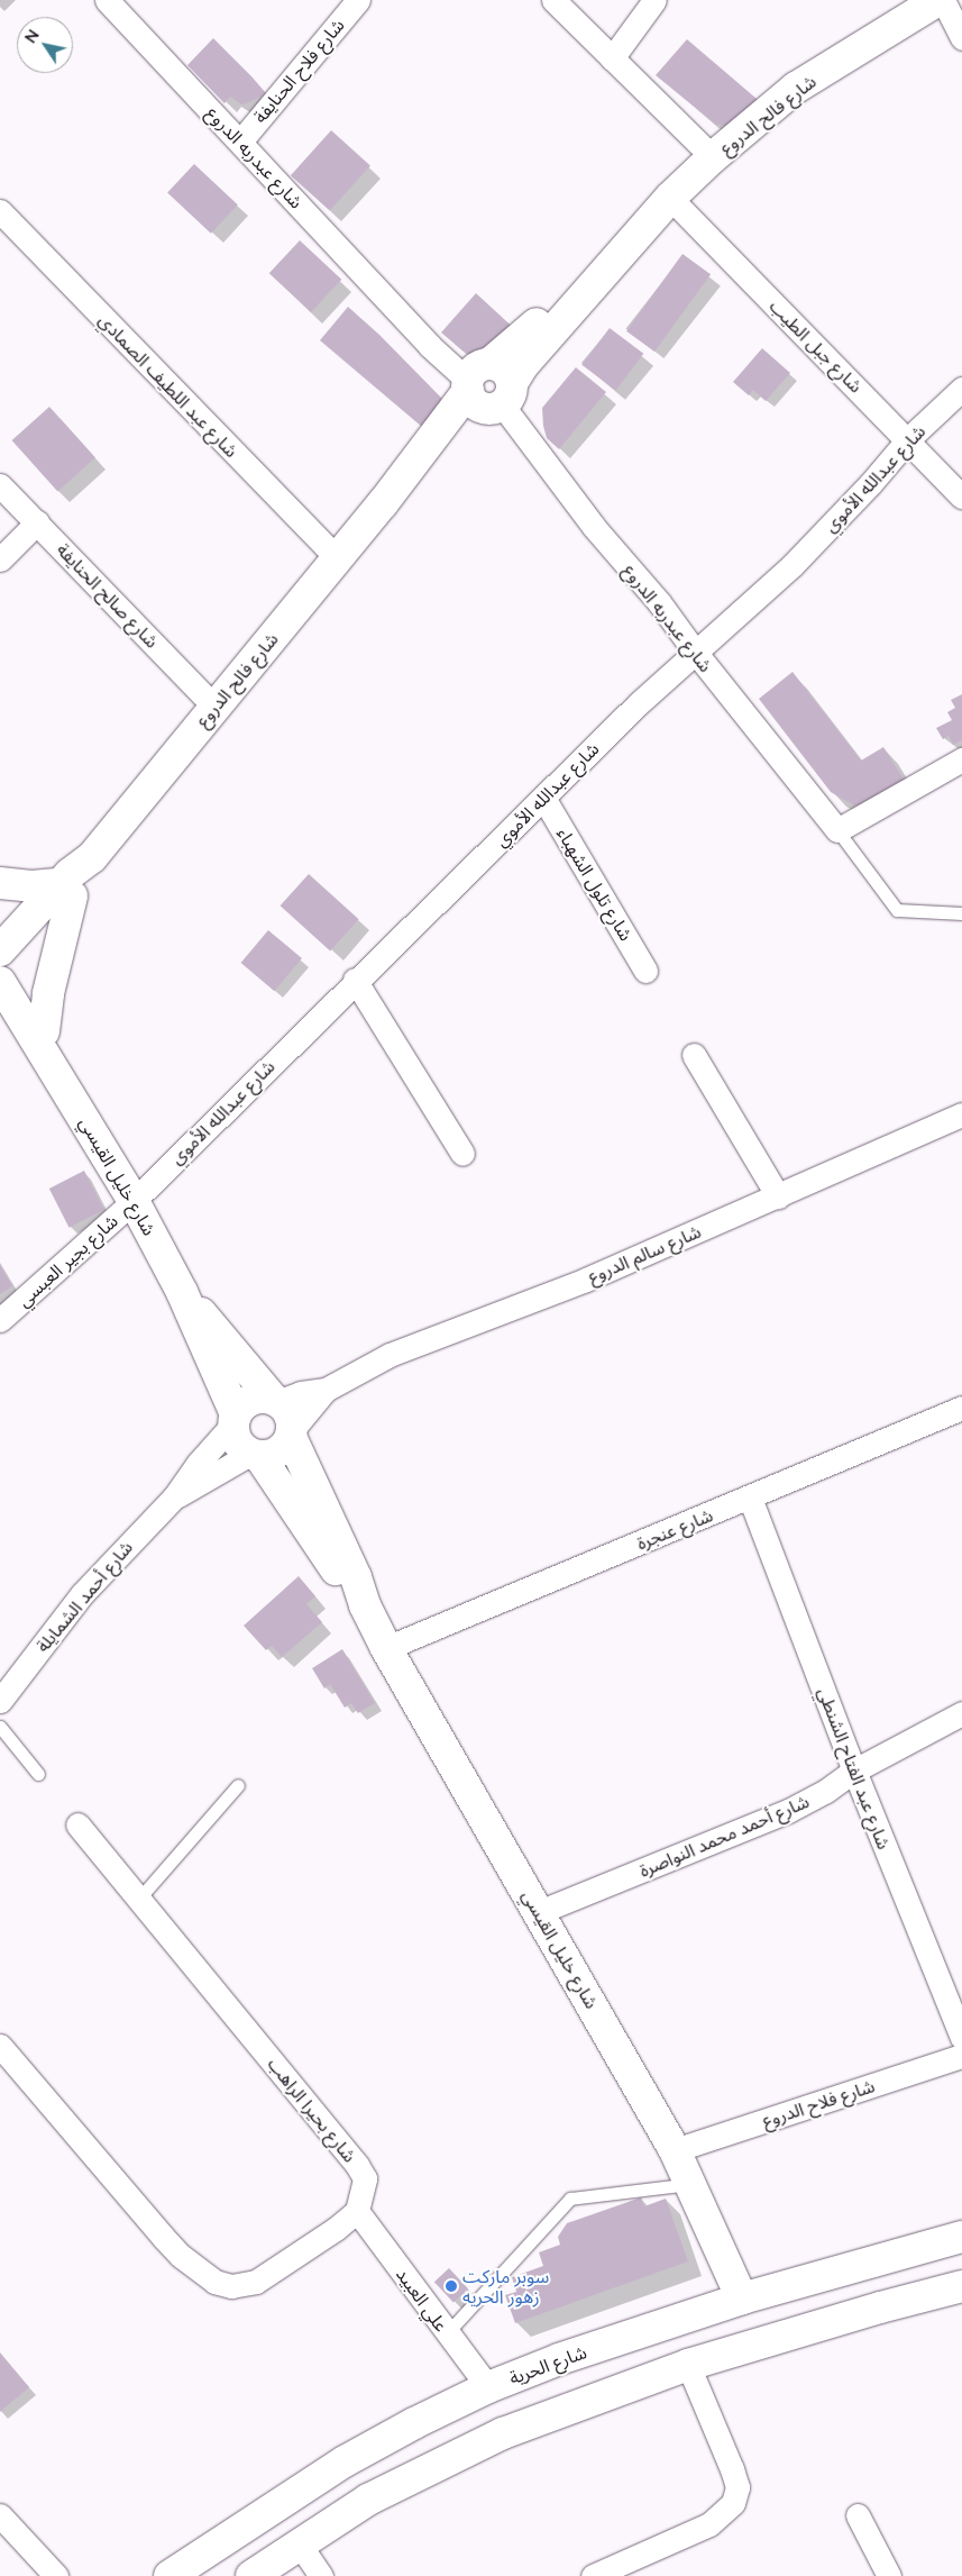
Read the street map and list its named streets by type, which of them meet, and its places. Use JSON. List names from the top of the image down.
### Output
{
  "streets": {
    "main road": ["شارع فالح الدروع", "شارع خليل القيسي", "شارع الحرية"],
    "street": [
      "شارع فلاح الحنايفة",
      "شارع عبدربه الدروع",
      "شارع جبل الطيب",
      "شارع عبد اللطيف الصمادي",
      "شارع عبدالله الأموي",
      "شارع صالح الحنايفة",
      "شارع تلول الشهباء",
      "شارع سالم الدروع",
      "شارع بجير العبسي",
      "شارع عنجرة",
      "شارع أحمد الشمايلة",
      "شارع عبد الفتاح الشنطي",
      "شارع أحمد محمد النواصرة",
      "شارع فلاح الدروع",
      "شارع بحيرا الراهب",
      "علي العبيد"
    ]
  },
  "crossings": [
    ["شارع فلاح الحنايفة", "شارع عبدربه الدروع"],
    ["شارع فالح الدروع", "شارع عبدربه الدروع"],
    ["شارع فالح الدروع", "شارع جبل الطيب"],
    ["شارع فالح الدروع", "شارع عبد اللطيف الصمادي"],
    ["شارع فالح الدروع", "شارع صالح الحنايفة"],
    ["شارع فالح الدروع", "شارع خليل القيسي"],
    ["شارع عبدربه الدروع", "شارع عبدالله الأموي"],
    ["شارع جبل الطيب", "شارع عبدالله الأموي"],
    ["شارع عبدالله الأموي", "شارع تلول الشهباء"],
    ["شارع عبدالله الأموي", "شارع خليل القيسي"],
    ["شارع عبدالله الأموي", "شارع بجير العبسي"],
    ["شارع خليل القيسي", "شارع سالم الدروع"],
    ["شارع خليل القيسي", "شارع بجير العبسي"],
    ["شارع خليل القيسي", "شارع عنجرة"],
    ["شارع خليل القيسي", "شارع أحمد الشمايلة"],
    ["شارع خليل القيسي", "شارع أحمد محمد النواصرة"],
    ["شارع خليل القيسي", "شارع فلاح الدروع"],
    ["شارع خليل القيسي", "شارع الحرية"],
    ["شارع سالم الدروع", "شارع أحمد الشمايلة"],
    ["شارع عنجرة", "شارع عبد الفتاح الشنطي"],
    ["شارع عبد الفتاح الشنطي", "شارع أحمد محمد النواصرة"],
    ["شارع بحيرا الراهب", "علي العبيد"],
    ["علي العبيد", "شارع الحرية"]
  ],
  "places": ["سوبر ماركت زهور الحريه"],
  "north": "top left"
}
